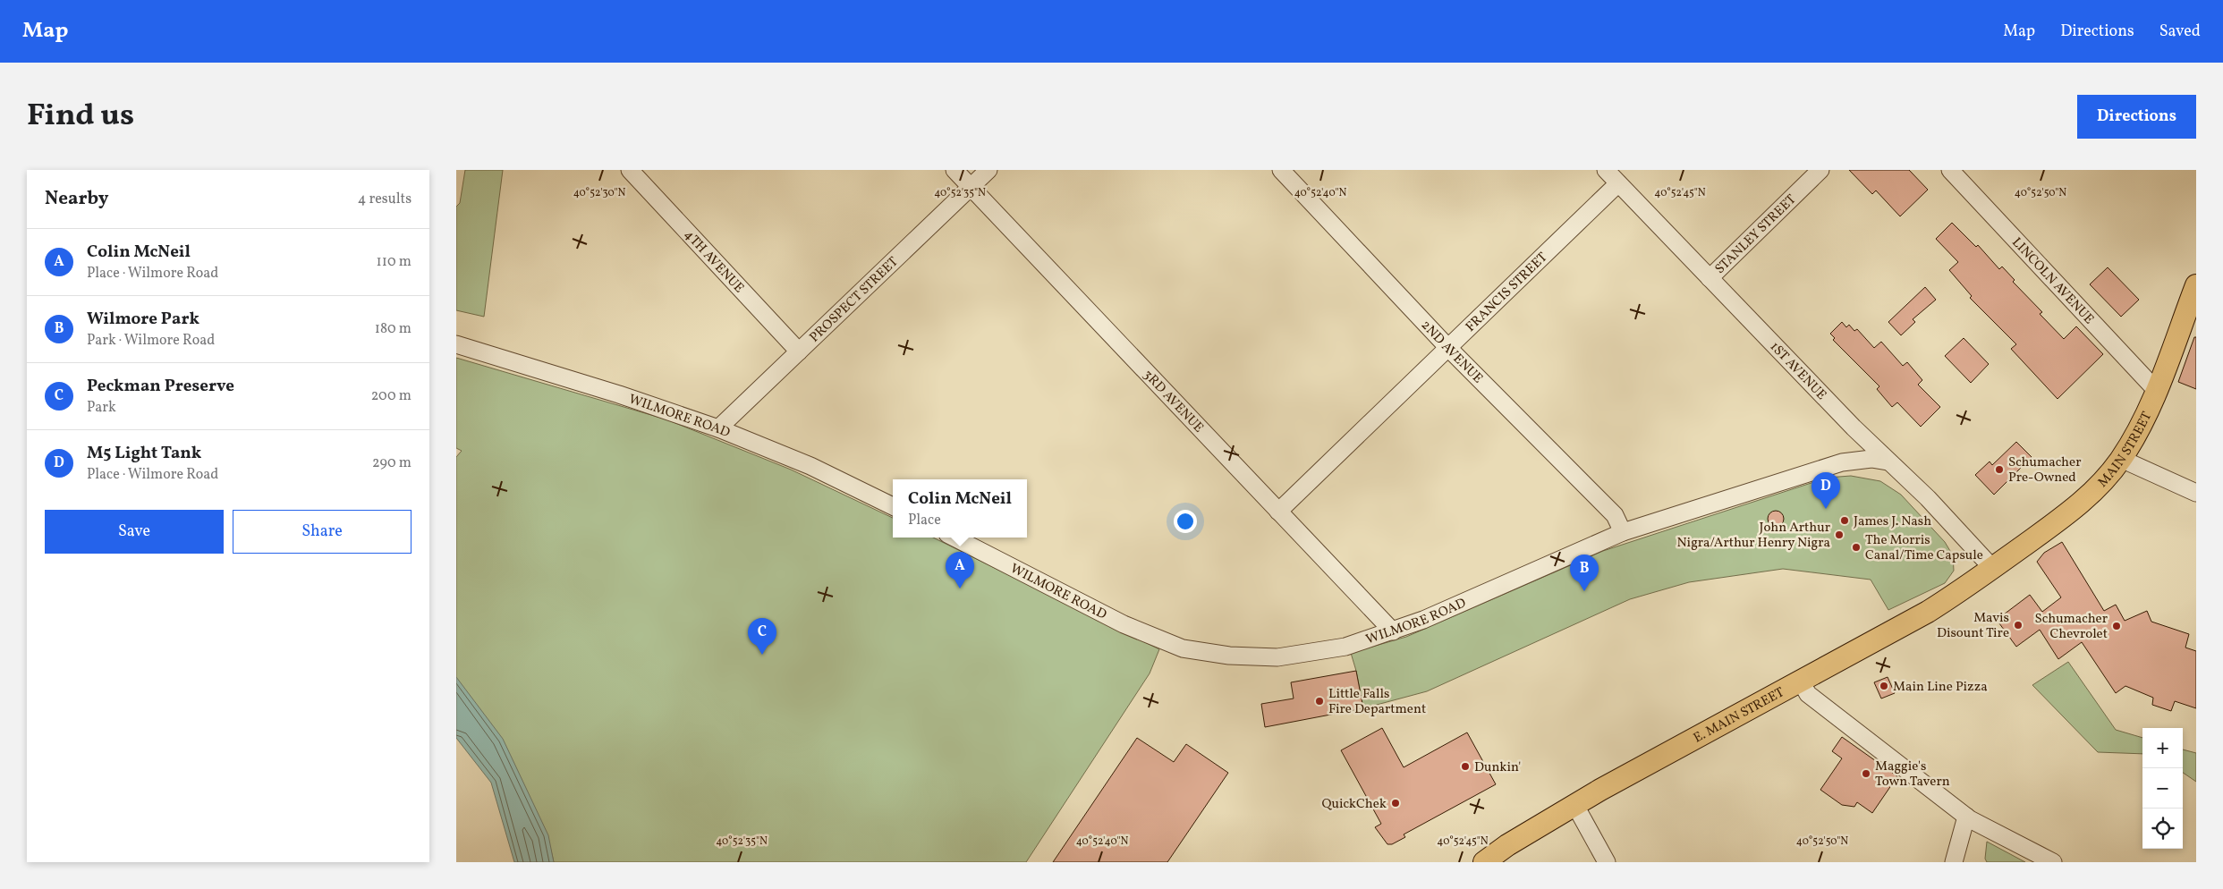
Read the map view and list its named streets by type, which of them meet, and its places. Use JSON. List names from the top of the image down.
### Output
{
  "streets": {
    "main road": ["MAIN STREET", "E. MAIN STREET"],
    "street": [
      "STANLEY STREET",
      "4TH AVENUE",
      "LINCOLN AVENUE",
      "FRANCIS STREET",
      "PROSPECT STREET",
      "2ND AVENUE",
      "1ST AVENUE",
      "3RD AVENUE",
      "WILMORE ROAD"
    ]
  },
  "crossings": [
    ["STANLEY STREET", "1ST AVENUE"],
    ["4TH AVENUE", "PROSPECT STREET"],
    ["LINCOLN AVENUE", "MAIN STREET"],
    ["FRANCIS STREET", "2ND AVENUE"],
    ["FRANCIS STREET", "1ST AVENUE"],
    ["FRANCIS STREET", "3RD AVENUE"],
    ["PROSPECT STREET", "3RD AVENUE"],
    ["PROSPECT STREET", "WILMORE ROAD"],
    ["2ND AVENUE", "WILMORE ROAD"],
    ["1ST AVENUE", "WILMORE ROAD"],
    ["1ST AVENUE", "MAIN STREET"],
    ["1ST AVENUE", "E. MAIN STREET"],
    ["3RD AVENUE", "WILMORE ROAD"],
    ["MAIN STREET", "E. MAIN STREET"]
  ],
  "places": [
    "Schumacher Pre-Owned",
    "James J. Nash",
    "John Arthur Nigra/Arthur Henry Nigra",
    "The Morris Canal/Time Capsule",
    "Mavis Disount Tire",
    "Schumacher Chevrolet",
    "Main Line Pizza",
    "Little Falls Fire Department",
    "Dunkin'",
    "Maggie's Town Tavern",
    "QuickChek"
  ],
  "page": {
    "header": "Map",
    "nav": ["Map", "Directions", "Saved"],
    "title": "Find us",
    "buttons": [
      "Directions",
      ["Save", "Share"]
    ],
    "heading": ["Nearby", "4 results"],
    "list": [
      {
        "mark": "A",
        "name": "Colin McNeil",
        "note": "Place · Wilmore Road",
        "value": "110 m"
      },
      {
        "mark": "B",
        "name": "Wilmore Park",
        "note": "Park · Wilmore Road",
        "value": "180 m"
      },
      {
        "mark": "C",
        "name": "Peckman Preserve",
        "note": "Park",
        "value": "200 m"
      },
      {
        "mark": "D",
        "name": "M5 Light Tank",
        "note": "Place · Wilmore Road",
        "value": "290 m"
      }
    ],
    "pins": [
      "D",
      "A",
      "B",
      "C"
    ],
    "popup": ["Colin McNeil", "Place"],
    "map_buttons": ["+", "−"]
  },
  "coordinates": [
    "40°52'30\"N",
    "40°52'35\"N",
    "40°52'40\"N",
    "40°52'45\"N",
    "40°52'50\"N"
  ]
}
